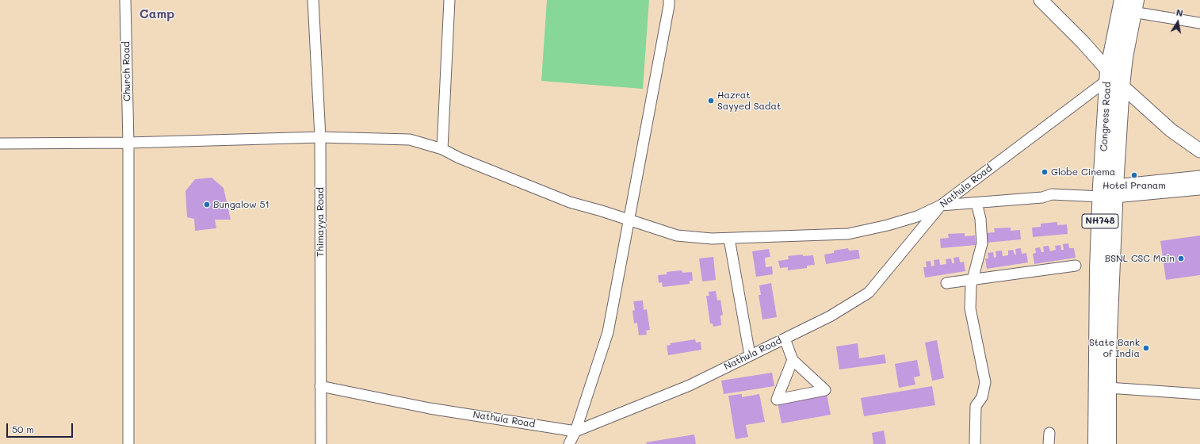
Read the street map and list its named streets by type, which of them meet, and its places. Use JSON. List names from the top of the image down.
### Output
{
  "streets": {
    "highway": ["Congress Road", "NH748"],
    "street": ["Church Road", "Nathula Road", "Thimayya Road"]
  },
  "crossings": [
    ["Congress Road", "Nathula Road"],
    ["Nathula Road", "Thimayya Road"]
  ],
  "districts": ["Camp"],
  "places": [
    "Hazrat Sayyed Sadat",
    "Globe Cinema",
    "Hotel Pranam",
    "Bungalow 51",
    "BSNL CSC Main",
    "State Bank of India"
  ],
  "scale_bar": "50 m",
  "north": "top"
}
